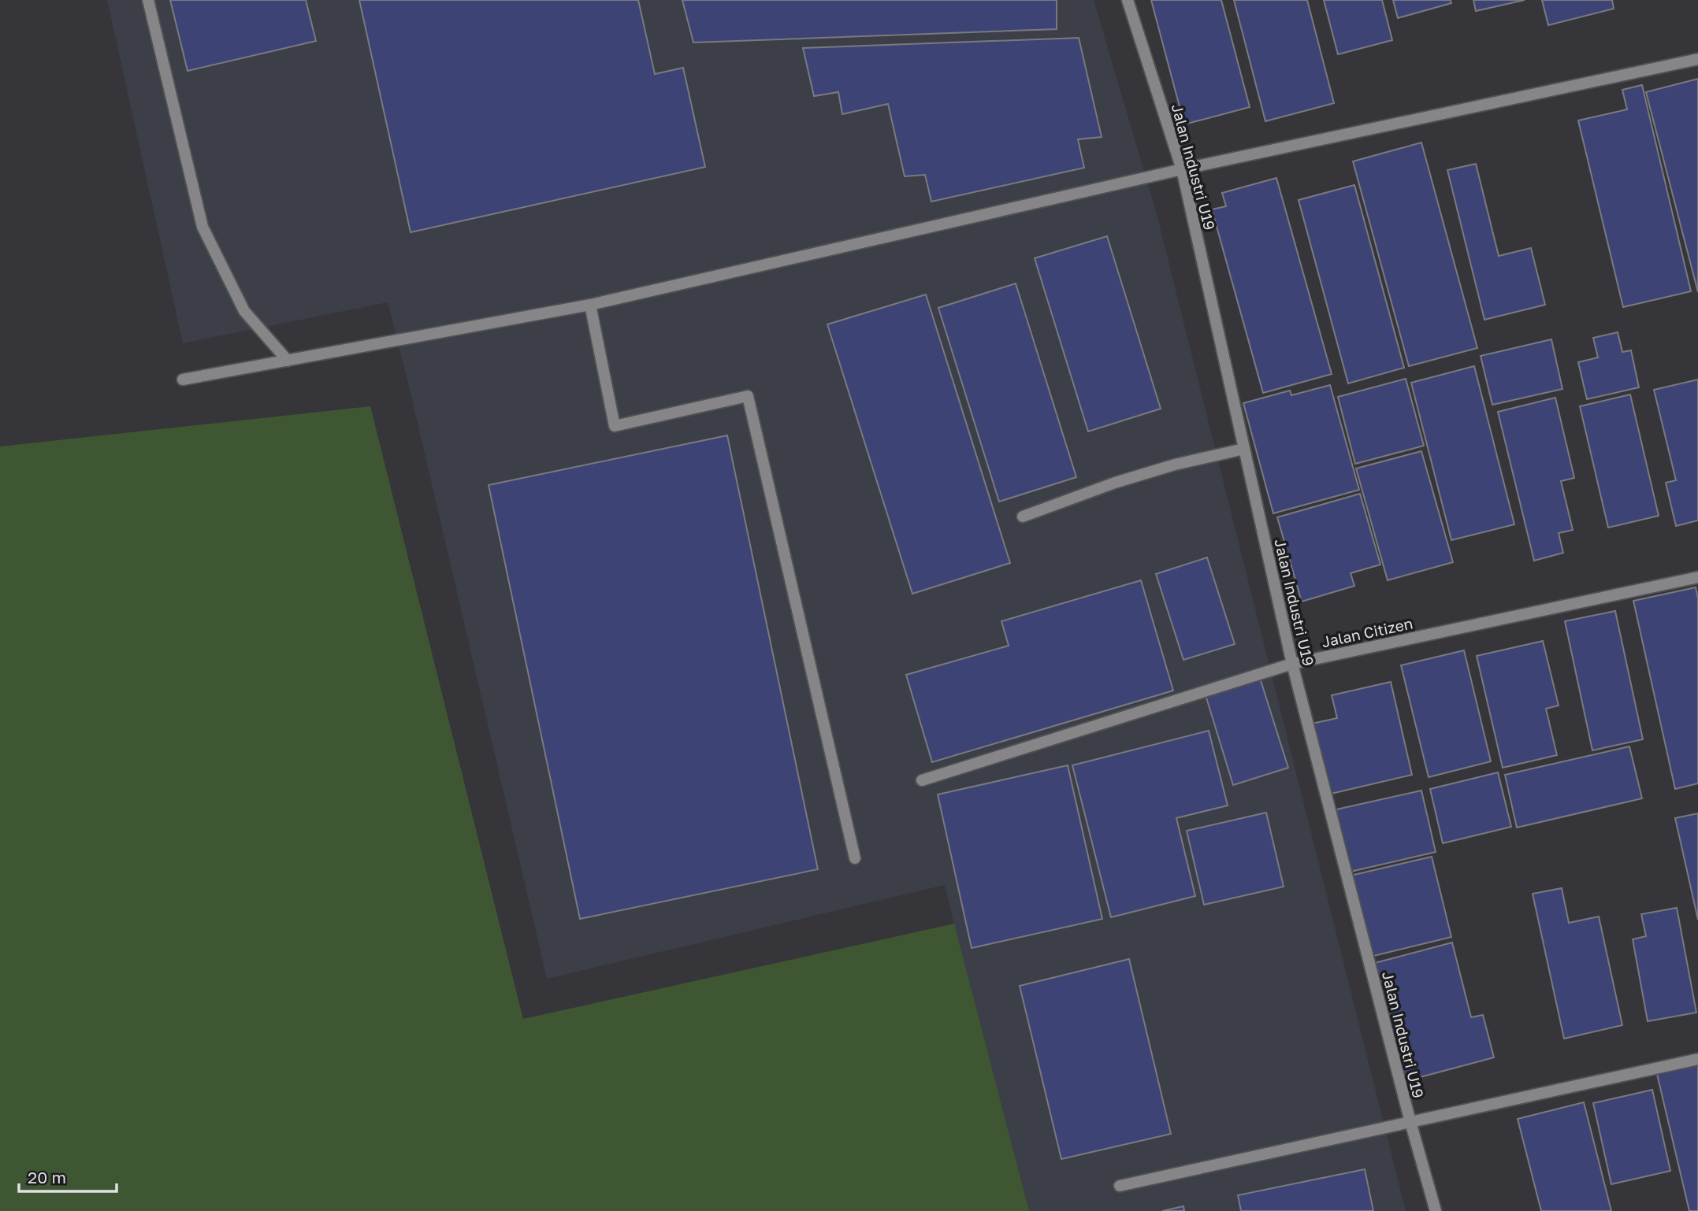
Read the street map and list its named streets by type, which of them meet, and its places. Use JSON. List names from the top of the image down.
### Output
{
  "streets": {
    "street": ["Jalan Industri U19", "Jalan Citizen"]
  },
  "crossings": [
    ["Jalan Industri U19", "Jalan Citizen"]
  ],
  "scale_bar": "20 m"
}
